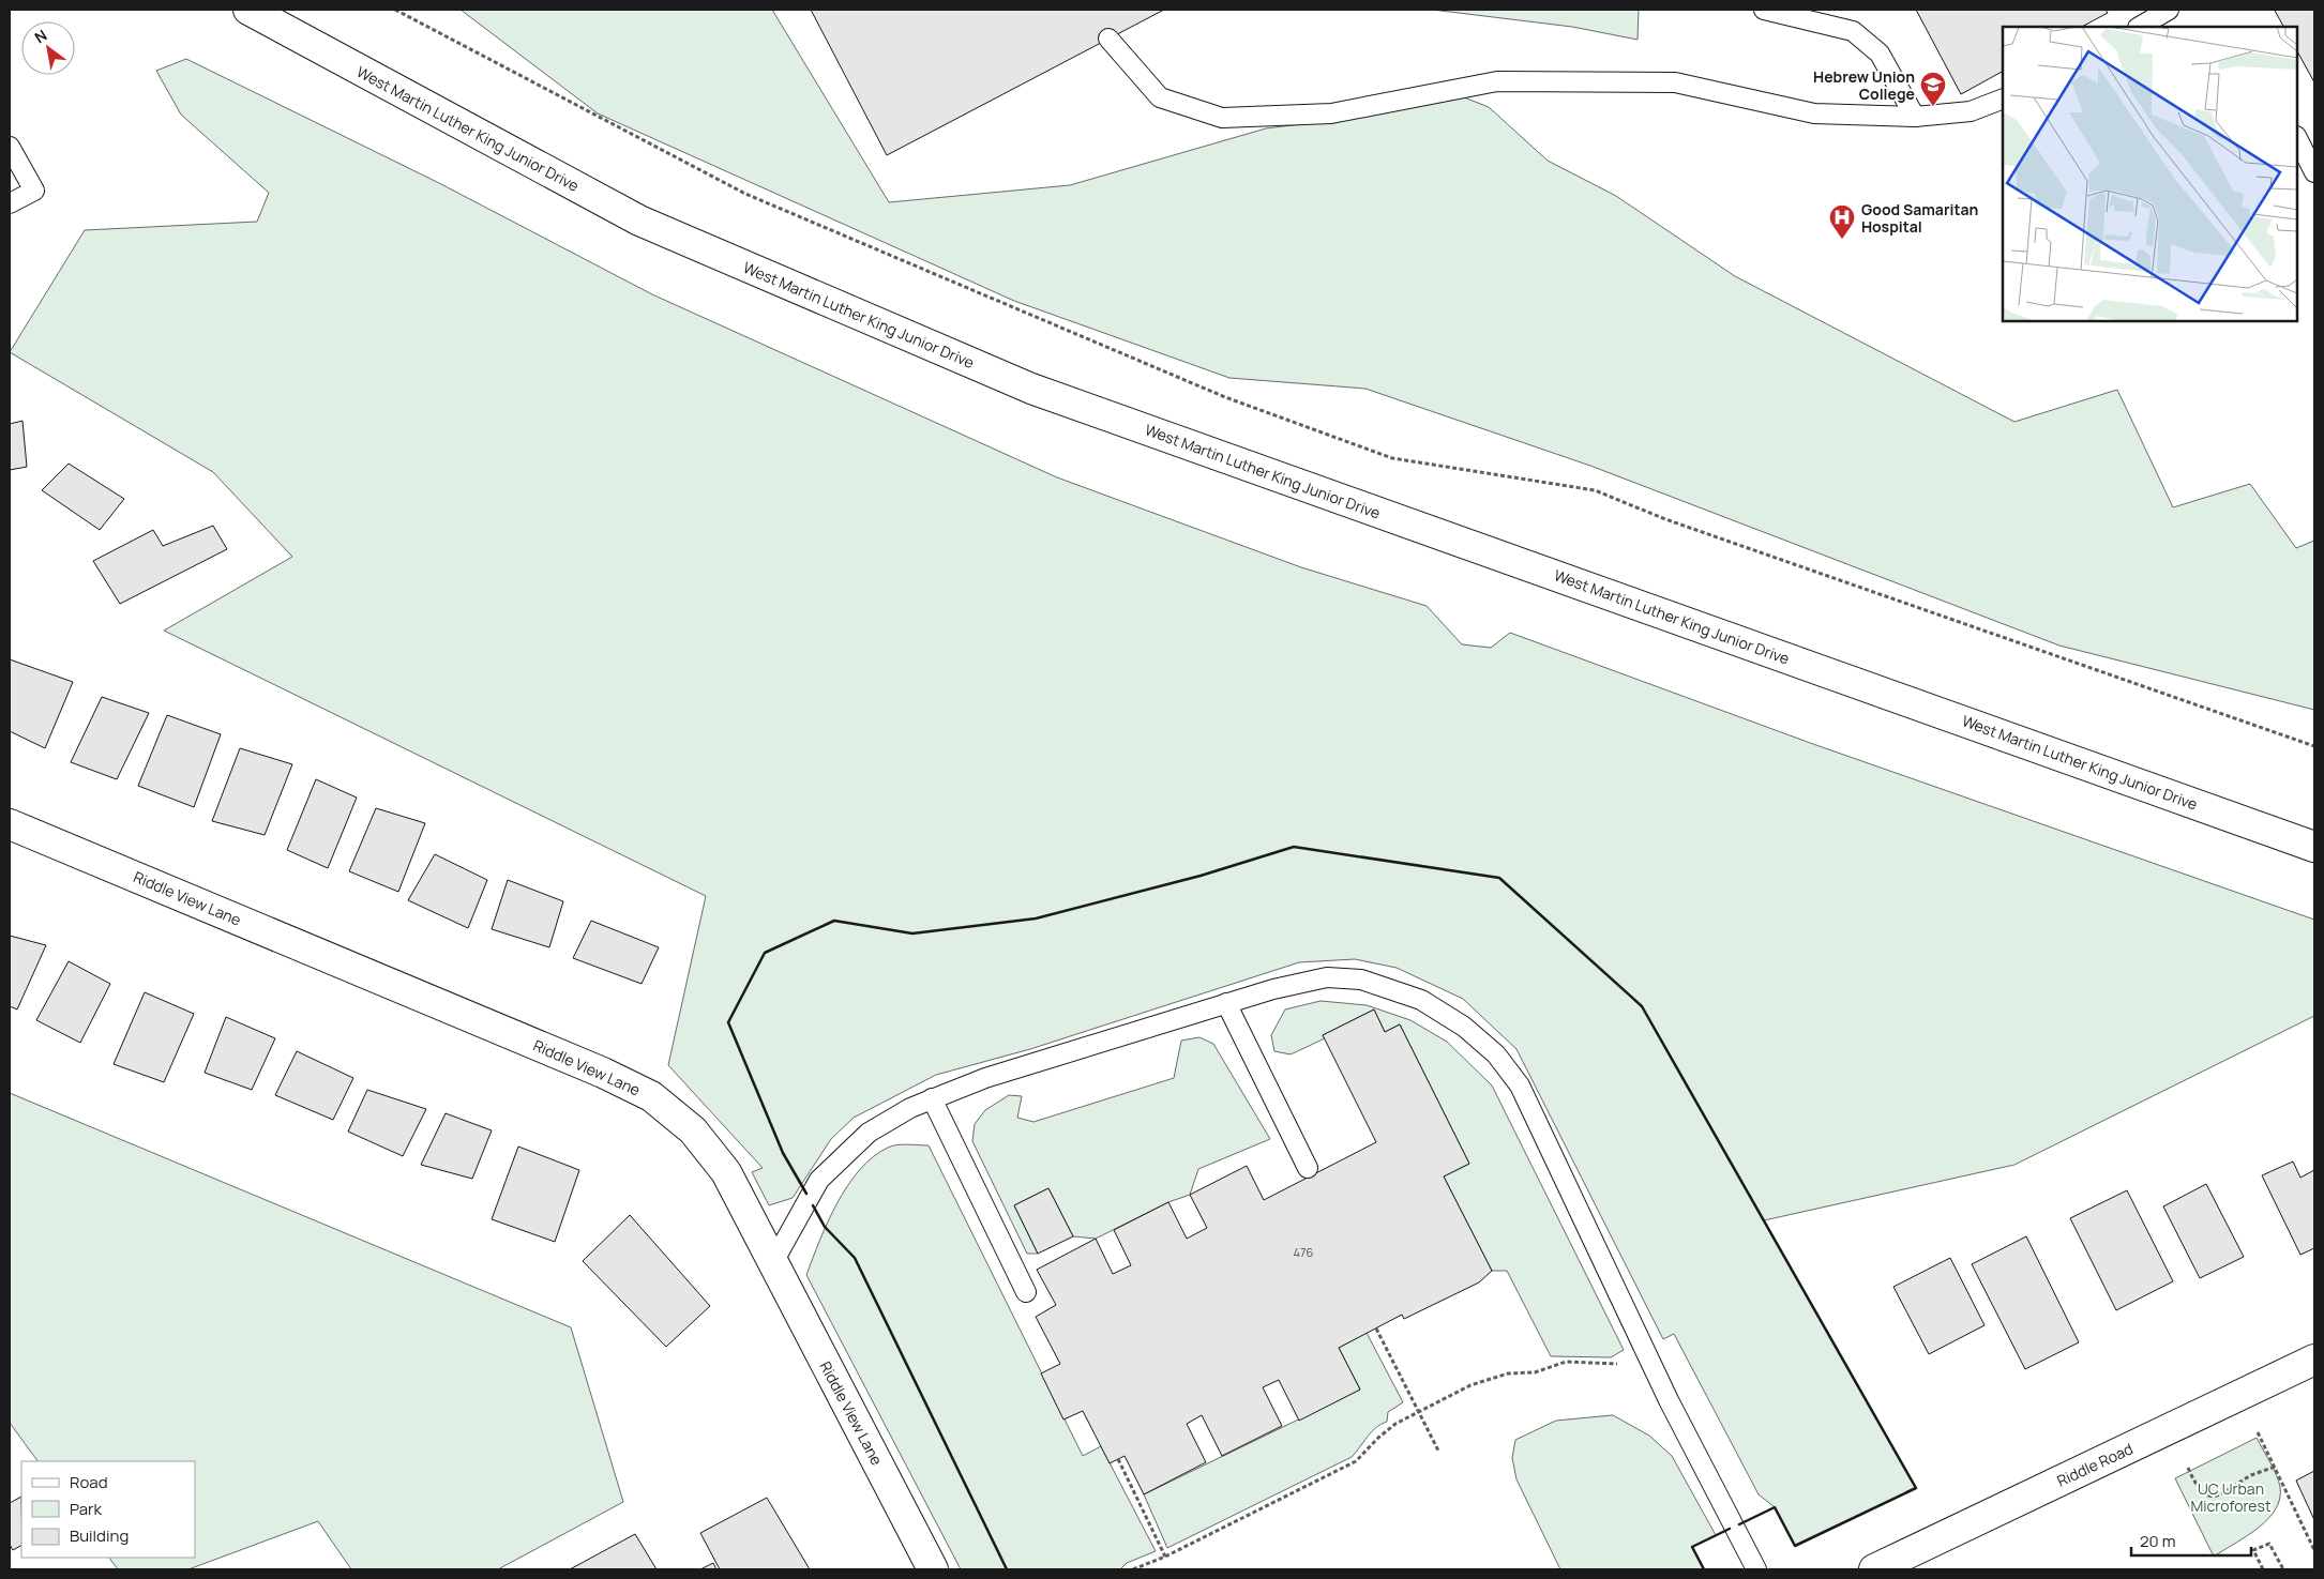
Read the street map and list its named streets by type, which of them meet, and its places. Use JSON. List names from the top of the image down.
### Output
{
  "streets": {
    "main road": ["West Martin Luther King Junior Drive", "Riddle View Lane", "Riddle Road"]
  },
  "parks": ["UC Urban Microforest"],
  "places": {
    "school or university": ["Hebrew Union College"],
    "hospital": ["Good Samaritan Hospital"]
  },
  "house_numbers": ["476"],
  "legend": ["Road", "Park", "Building"],
  "scale_bar": "20 m",
  "north": "top left"
}
